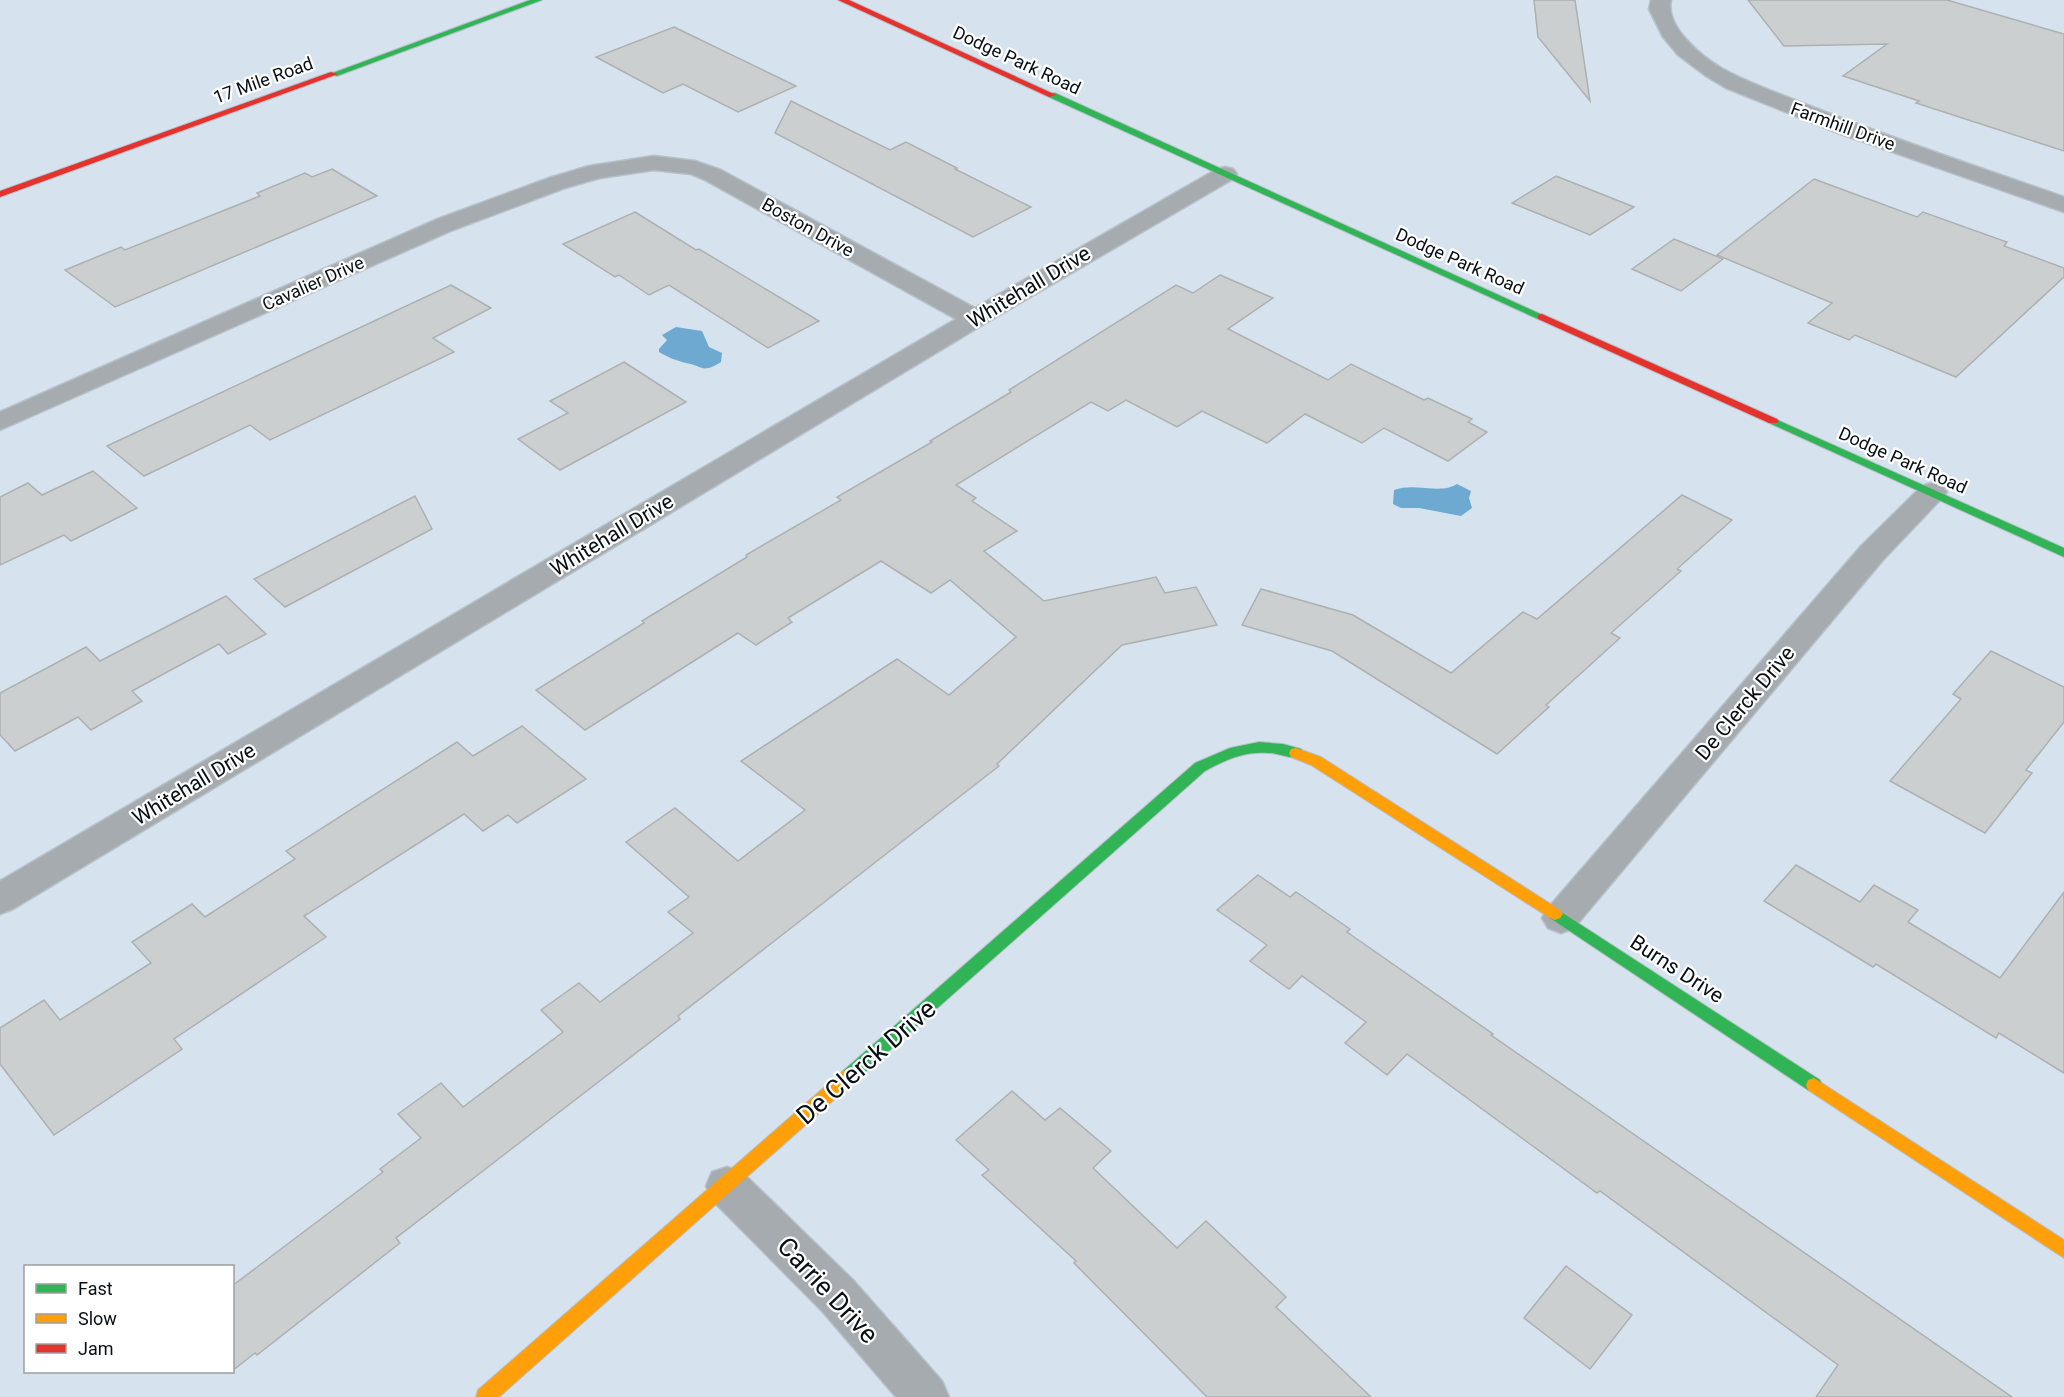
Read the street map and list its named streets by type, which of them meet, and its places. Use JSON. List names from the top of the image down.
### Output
{
  "streets": {
    "street": [
      "Dodge Park Road",
      "17 Mile Road",
      "Farmhill Drive",
      "Boston Drive",
      "Cavalier Drive",
      "Whitehall Drive",
      "De Clerck Drive",
      "Burns Drive",
      "Carrie Drive"
    ]
  },
  "crossings": [
    ["Dodge Park Road", "Whitehall Drive"],
    ["Dodge Park Road", "De Clerck Drive"],
    ["Boston Drive", "Cavalier Drive"],
    ["Boston Drive", "Whitehall Drive"],
    ["De Clerck Drive", "Burns Drive"],
    ["De Clerck Drive", "Carrie Drive"]
  ],
  "legend": ["Fast", "Slow", "Jam"]
}
